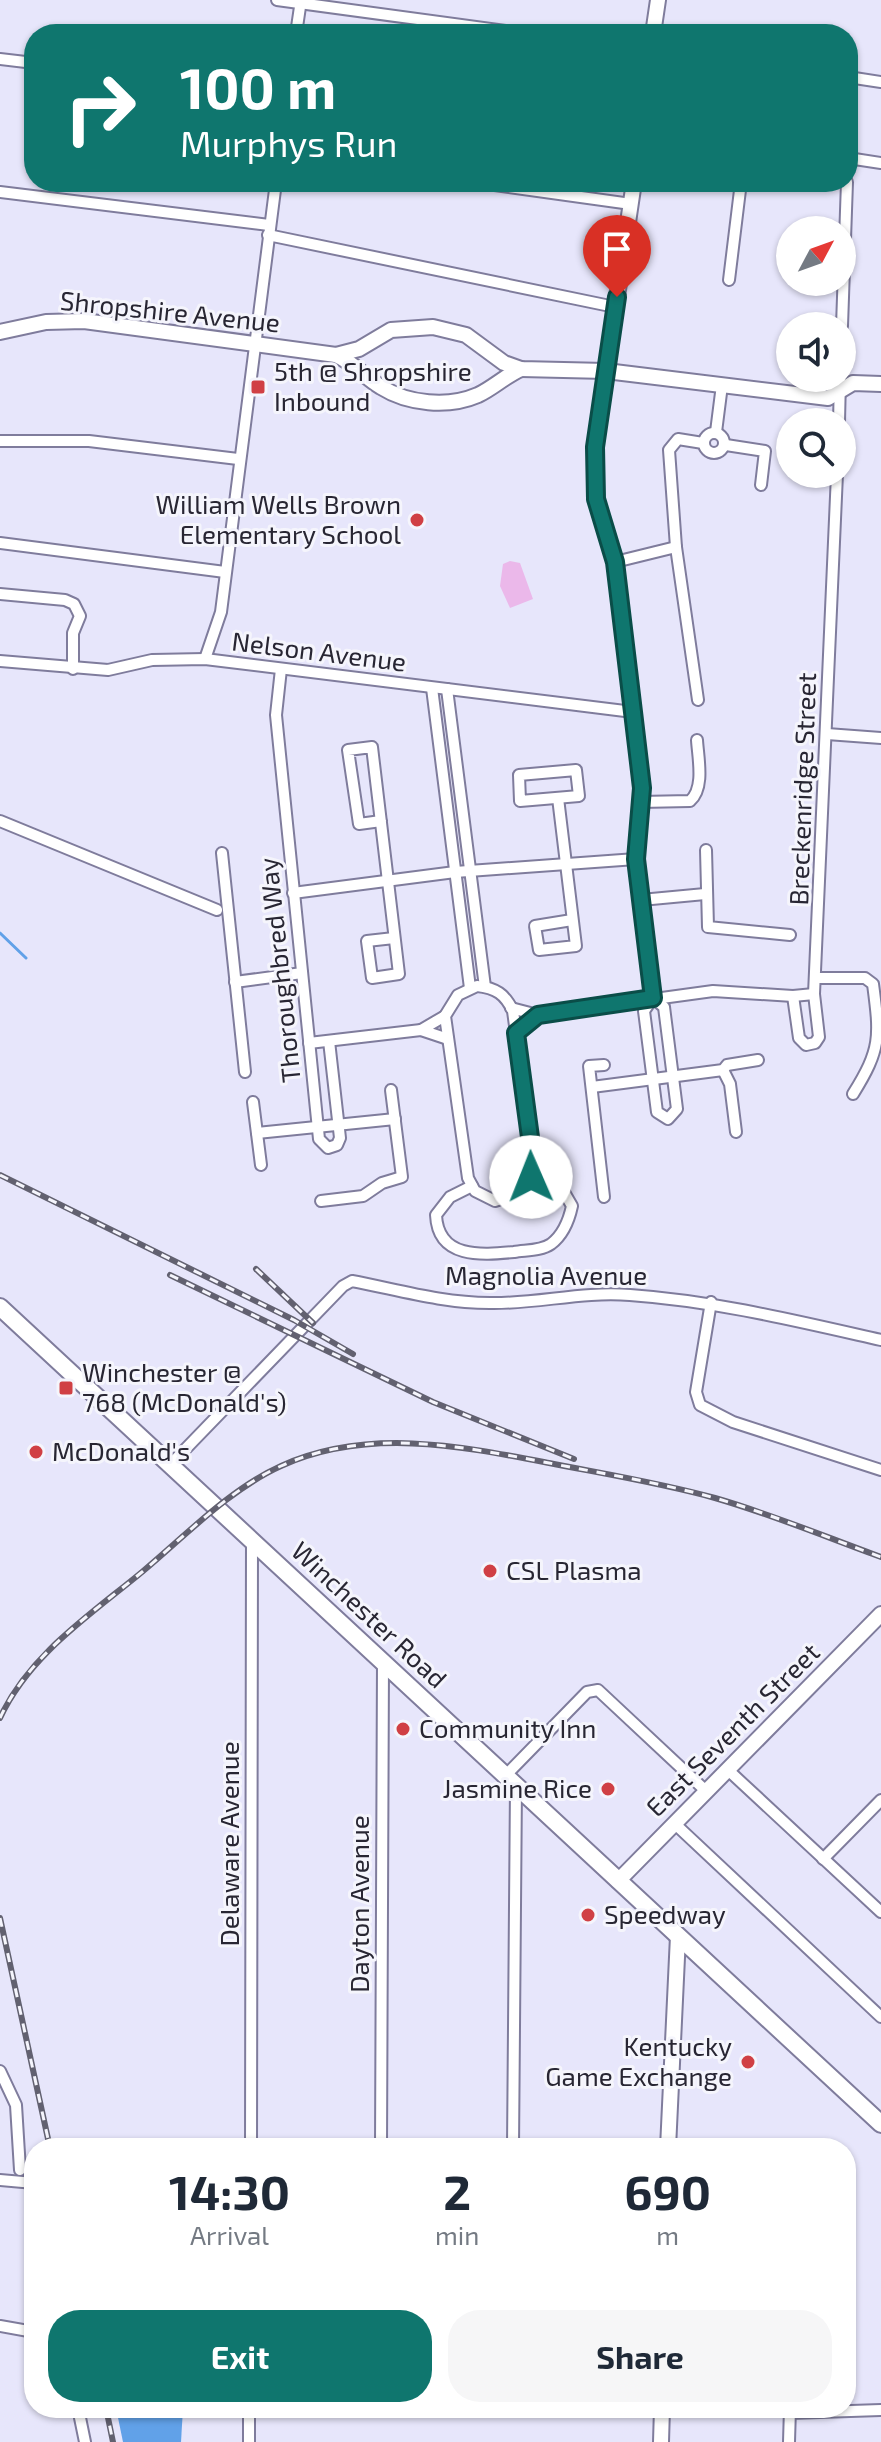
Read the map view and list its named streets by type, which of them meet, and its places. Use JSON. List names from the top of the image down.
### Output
{
  "streets": {
    "main road": ["Winchester Road"],
    "street": [
      "Shropshire Avenue",
      "Nelson Avenue",
      "Breckenridge Street",
      "Thoroughbred Way",
      "Magnolia Avenue",
      "East Seventh Street",
      "Delaware Avenue",
      "Dayton Avenue"
    ]
  },
  "crossings": [
    ["Nelson Avenue", "Thoroughbred Way"],
    ["Magnolia Avenue", "Winchester Road"],
    ["Winchester Road", "East Seventh Street"],
    ["Winchester Road", "Delaware Avenue"],
    ["Winchester Road", "Dayton Avenue"]
  ],
  "places": {
    "transit": ["5th @ Shropshire Inbound", "Winchester @ 768 (McDonald's)"],
    "other": [
      "William Wells Brown Elementary School",
      "McDonald's",
      "CSL Plasma",
      "Community Inn",
      "Jasmine Rice",
      "Speedway",
      "Kentucky Game Exchange"
    ]
  },
  "north": "top right",
  "page": {
    "turn": ["100 m", "Murphys Run"],
    "eta": [
      "14:30",
      "Arrival",
      "2",
      "min",
      "690",
      "m"
    ],
    "buttons": ["Exit", "Share"]
  }
}
